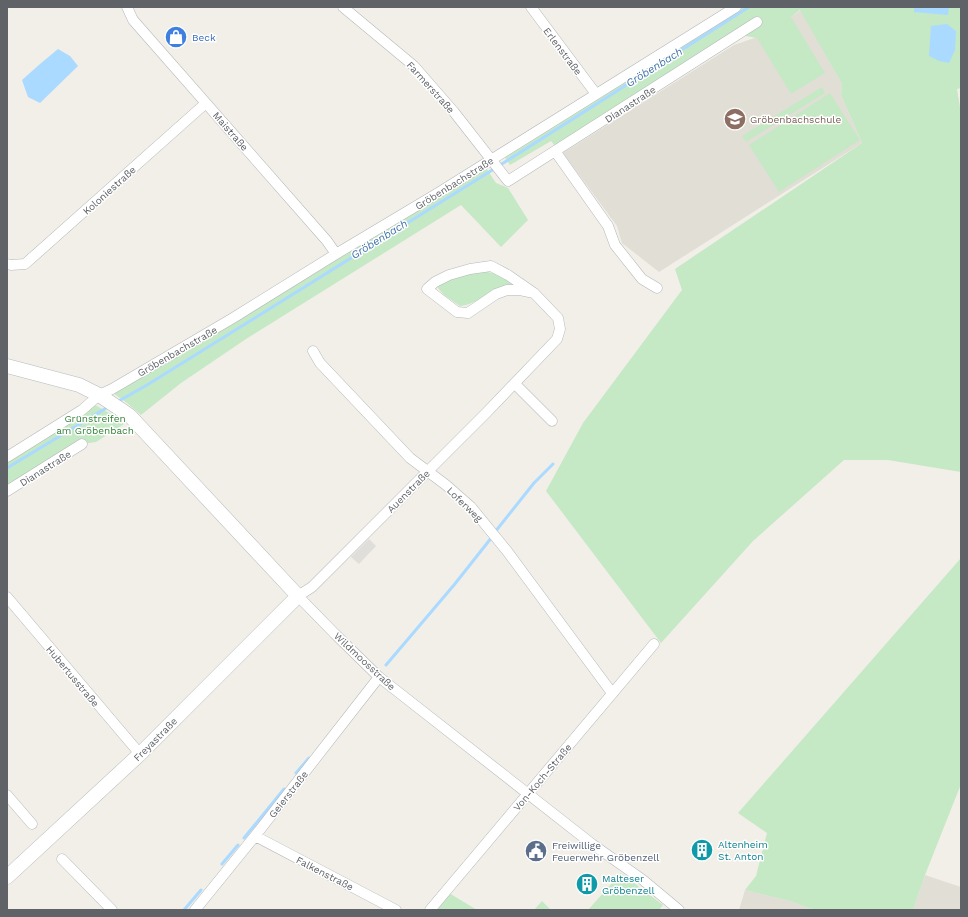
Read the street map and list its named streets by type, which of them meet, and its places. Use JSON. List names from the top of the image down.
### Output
{
  "streets": {
    "street": [
      "Erlenstraße",
      "Farmerstraße",
      "Dianastraße",
      "Maistraße",
      "Gröbenbachstraße",
      "Koloniestraße",
      "Auenstraße",
      "Loferweg",
      "Wildmoosstraße",
      "Hubertusstraße",
      "Freyastraße",
      "Von-Koch-Straße",
      "Geierstraße",
      "Falkenstraße"
    ]
  },
  "crossings": [
    ["Erlenstraße", "Gröbenbachstraße"],
    ["Farmerstraße", "Dianastraße"],
    ["Farmerstraße", "Gröbenbachstraße"],
    ["Dianastraße", "Gröbenbachstraße"],
    ["Maistraße", "Gröbenbachstraße"],
    ["Maistraße", "Koloniestraße"],
    ["Gröbenbachstraße", "Wildmoosstraße"],
    ["Auenstraße", "Loferweg"],
    ["Auenstraße", "Wildmoosstraße"],
    ["Auenstraße", "Freyastraße"],
    ["Loferweg", "Von-Koch-Straße"],
    ["Wildmoosstraße", "Freyastraße"],
    ["Wildmoosstraße", "Von-Koch-Straße"],
    ["Wildmoosstraße", "Geierstraße"],
    ["Hubertusstraße", "Freyastraße"],
    ["Geierstraße", "Falkenstraße"]
  ],
  "water": ["Gröbenbach"],
  "parks": ["Grünstreifen am Gröbenbach"],
  "places": {
    "shop": ["Beck"],
    "school or university": ["Gröbenbachschule"],
    "building": ["Altenheim St. Anton", "Malteser Gröbenzell"],
    "public building": ["Freiwillige Feuerwehr Gröbenzell"]
  }
}
